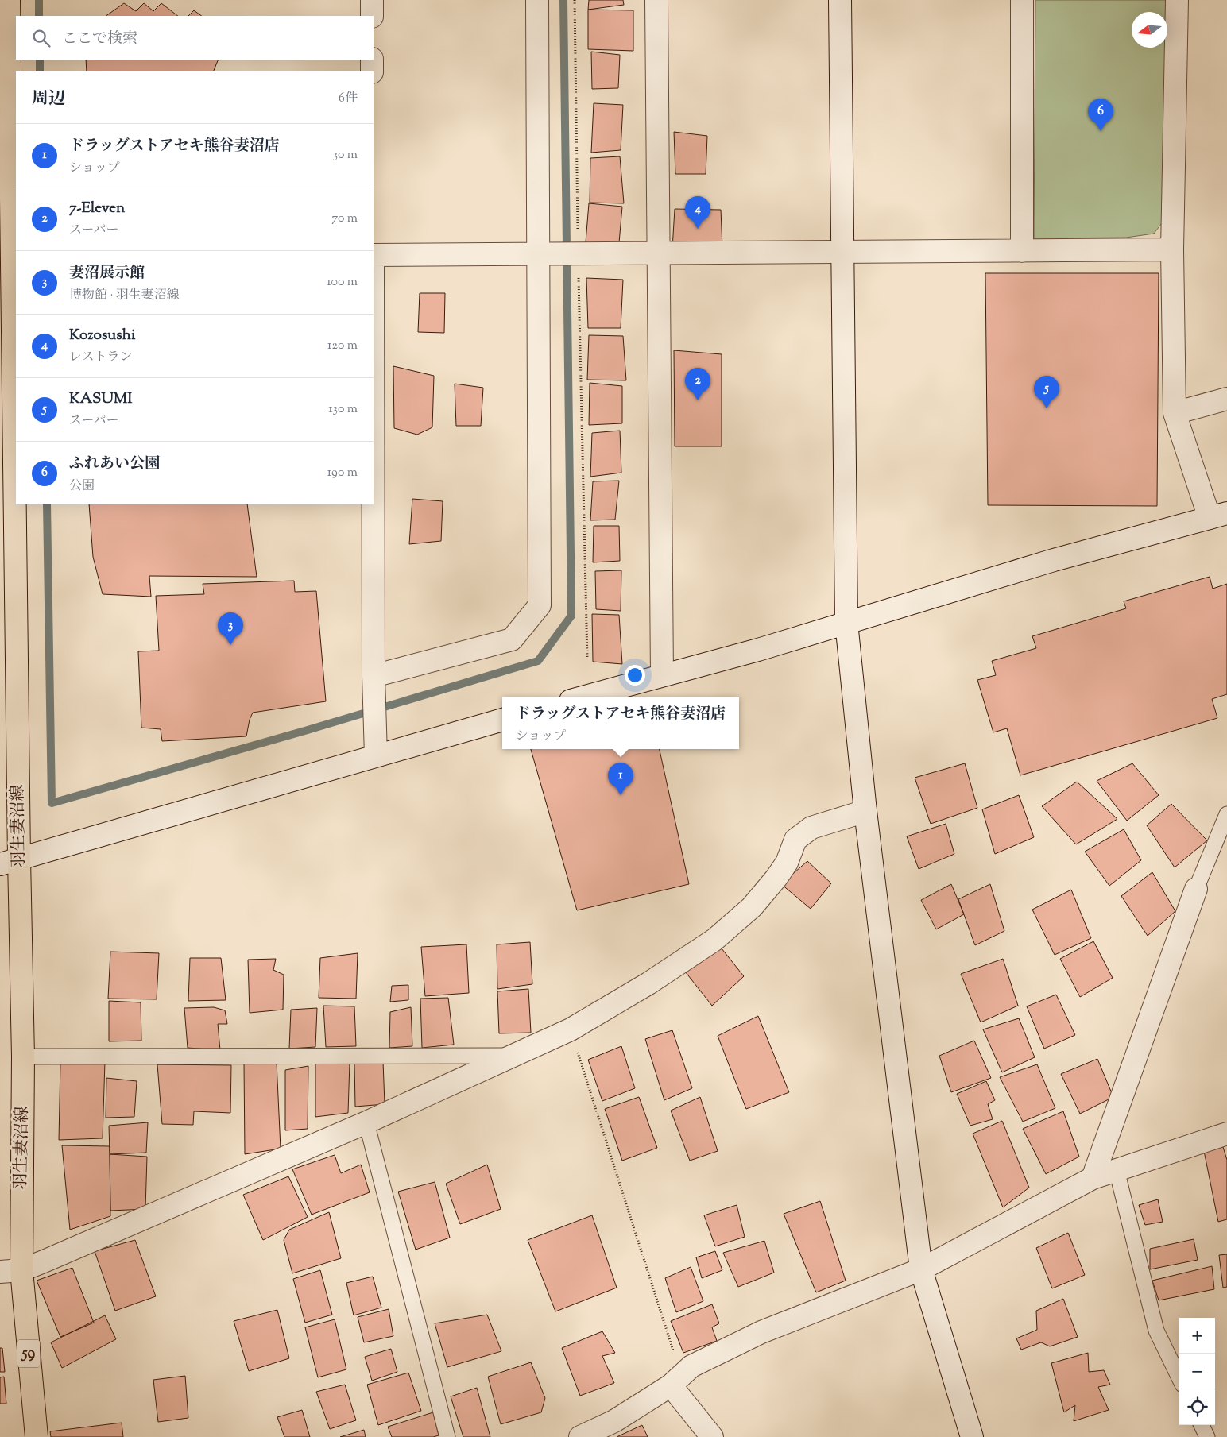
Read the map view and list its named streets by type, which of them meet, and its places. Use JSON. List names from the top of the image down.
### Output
{
  "streets": {
    "main road": ["羽生妻沼線", "59"]
  },
  "north": "left",
  "page": {
    "search": "ここで検索",
    "heading": ["周辺", "6件"],
    "pins": [
      "6",
      "4",
      "2",
      "5",
      "3",
      "1"
    ],
    "list": [
      {
        "mark": "1",
        "name": "ドラッグストアセキ熊谷妻沼店",
        "note": "ショップ",
        "value": "30 m"
      },
      {
        "mark": "2",
        "name": "7-Eleven",
        "note": "スーパー",
        "value": "70 m"
      },
      {
        "mark": "3",
        "name": "妻沼展示館",
        "note": "博物館 · 羽生妻沼線",
        "value": "100 m"
      },
      {
        "mark": "4",
        "name": "Kozosushi",
        "note": "レストラン",
        "value": "120 m"
      },
      {
        "mark": "5",
        "name": "KASUMI",
        "note": "スーパー",
        "value": "130 m"
      },
      {
        "mark": "6",
        "name": "ふれあい公園",
        "note": "公園",
        "value": "190 m"
      }
    ],
    "popup": ["ドラッグストアセキ熊谷妻沼店", "ショップ"],
    "map_buttons": ["+", "−"]
  }
}
